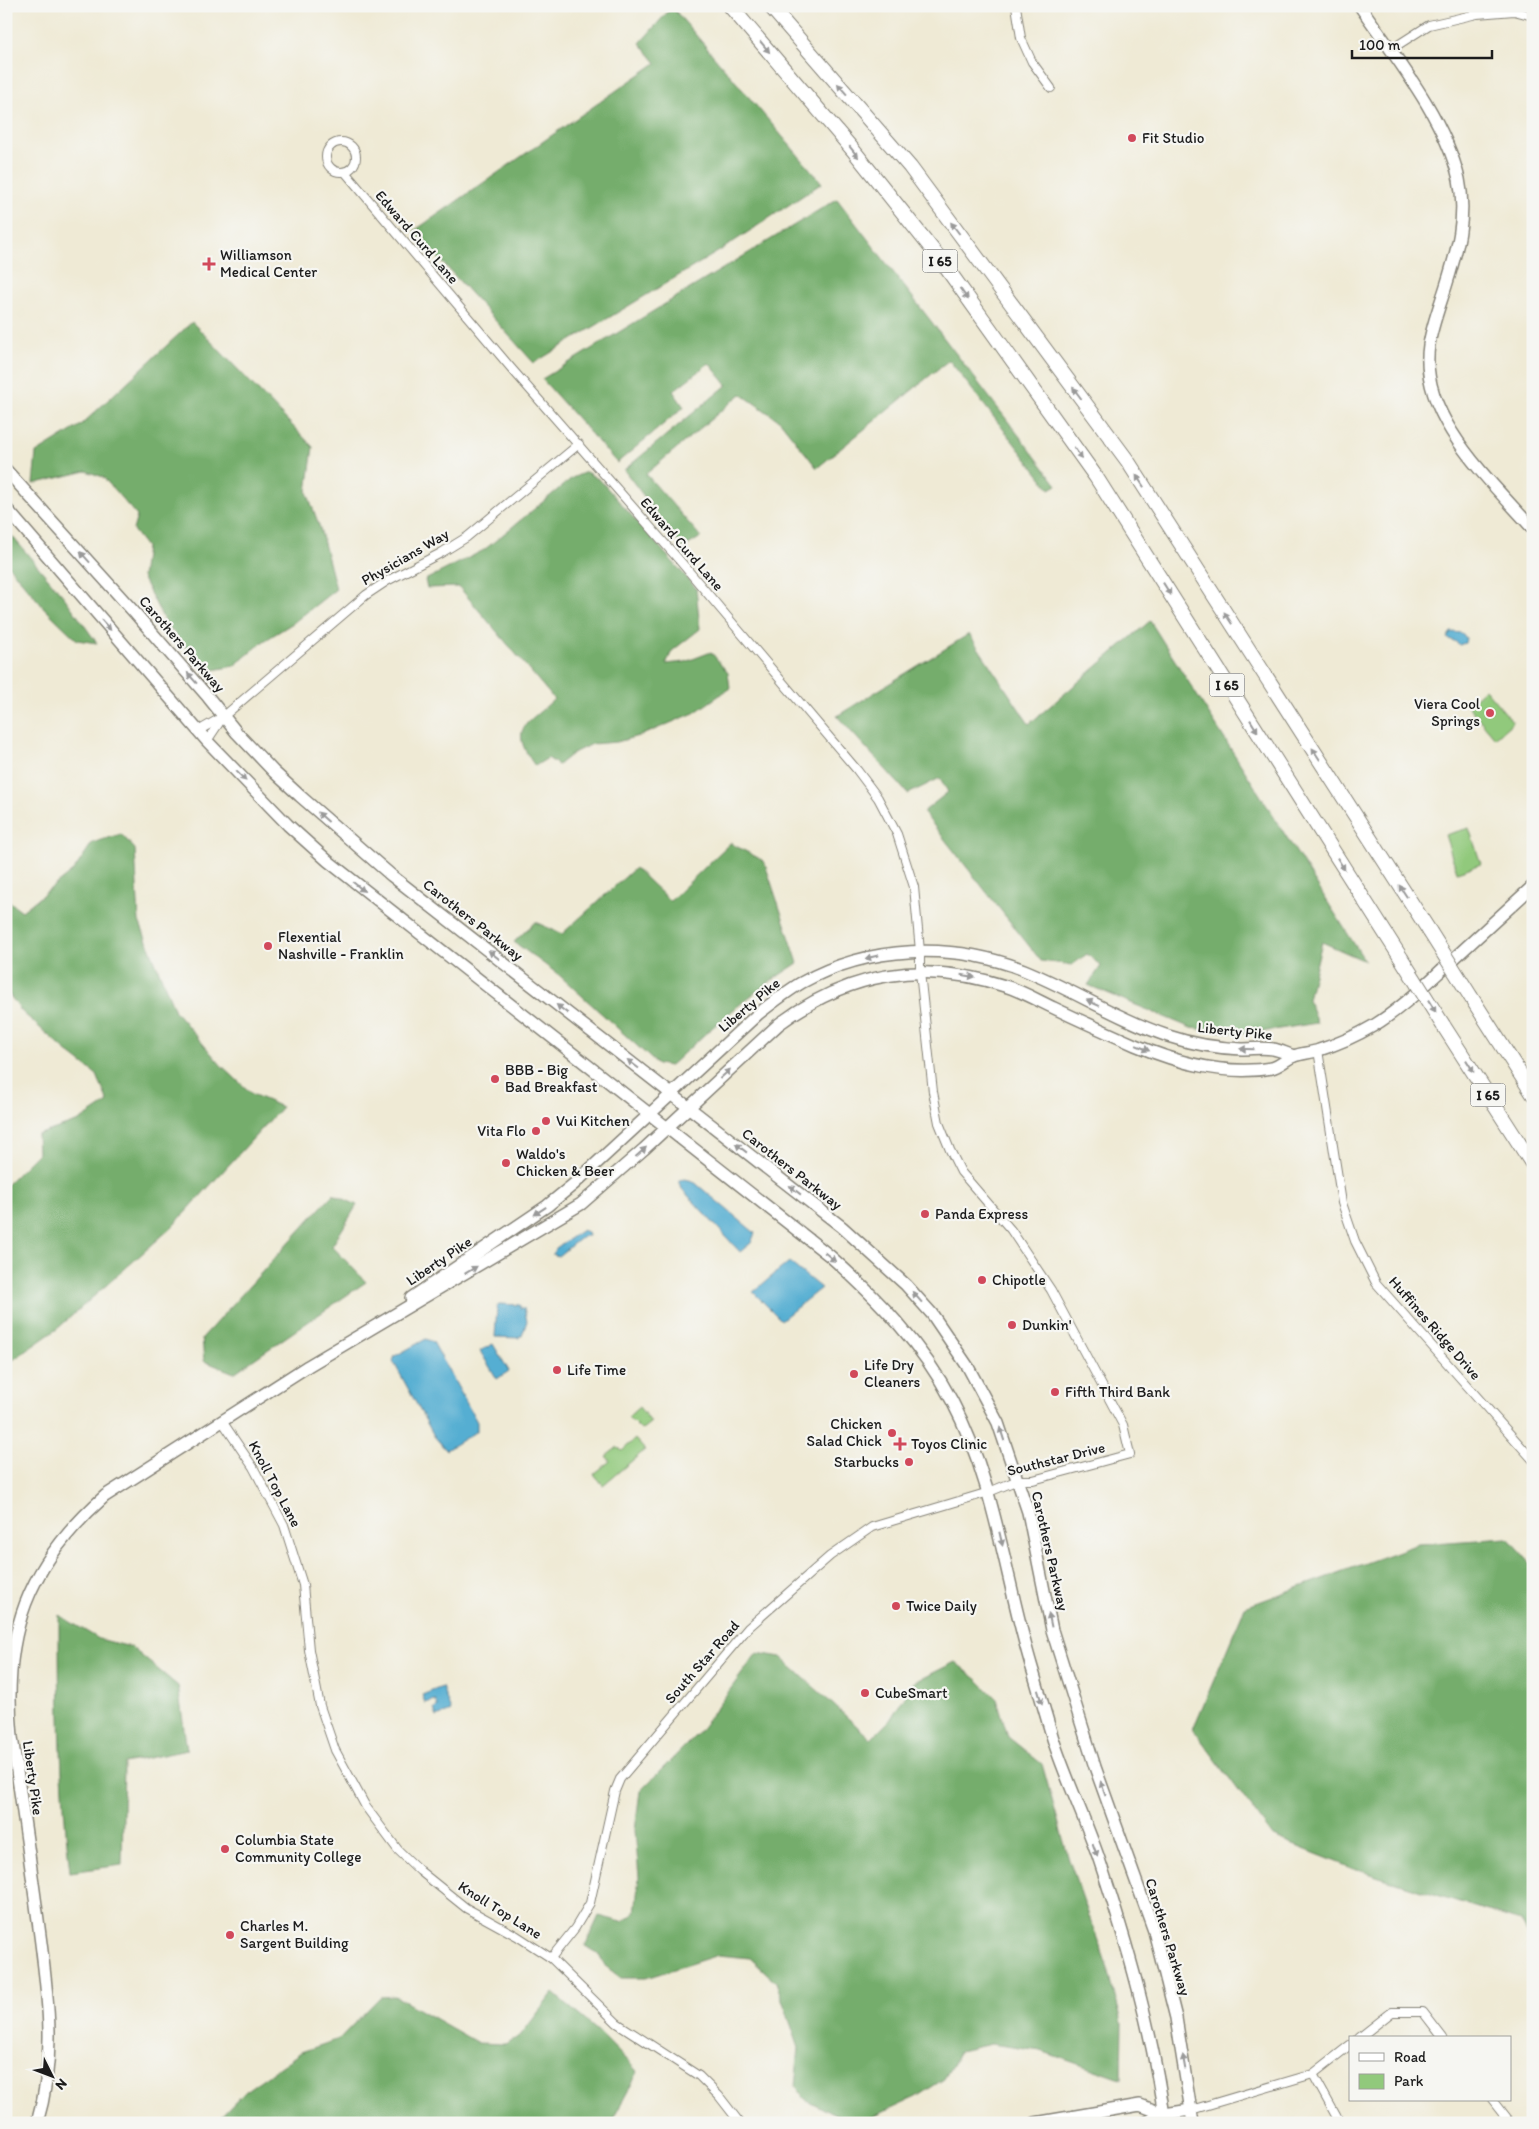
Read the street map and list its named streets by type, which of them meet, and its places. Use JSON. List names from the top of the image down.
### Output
{
  "streets": {
    "highway": ["I 65"],
    "main road": ["Carothers Parkway", "Liberty Pike"],
    "street": [
      "Edward Curd Lane",
      "Physicians Way",
      "Huffines Ridge Drive",
      "Southstar Drive",
      "Knoll Top Lane",
      "South Star Road"
    ]
  },
  "crossings": [
    ["Edward Curd Lane", "Physicians Way"],
    ["Edward Curd Lane", "Liberty Pike"],
    ["Edward Curd Lane", "Southstar Drive"],
    ["Physicians Way", "Carothers Parkway"],
    ["Carothers Parkway", "Liberty Pike"],
    ["Carothers Parkway", "Southstar Drive"],
    ["Liberty Pike", "Huffines Ridge Drive"],
    ["Liberty Pike", "Knoll Top Lane"],
    ["Southstar Drive", "South Star Road"],
    ["Knoll Top Lane", "South Star Road"]
  ],
  "places": {
    "other": [
      "Fit Studio",
      "Viera Cool Springs",
      "Flexential Nashville - Franklin",
      "BBB - Big Bad Breakfast",
      "Vui Kitchen",
      "Vita Flo",
      "Waldo's Chicken & Beer",
      "Panda Express",
      "Chipotle",
      "Dunkin'",
      "Life Time",
      "Life Dry Cleaners",
      "Fifth Third Bank",
      "Chicken Salad Chick",
      "Starbucks",
      "Twice Daily",
      "CubeSmart",
      "Columbia State Community College",
      "Charles M. Sargent Building"
    ],
    "health": ["Williamson Medical Center", "Toyos Clinic"]
  },
  "legend": ["Road", "Park"],
  "scale_bar": "100 m",
  "north": "bottom right"
}
